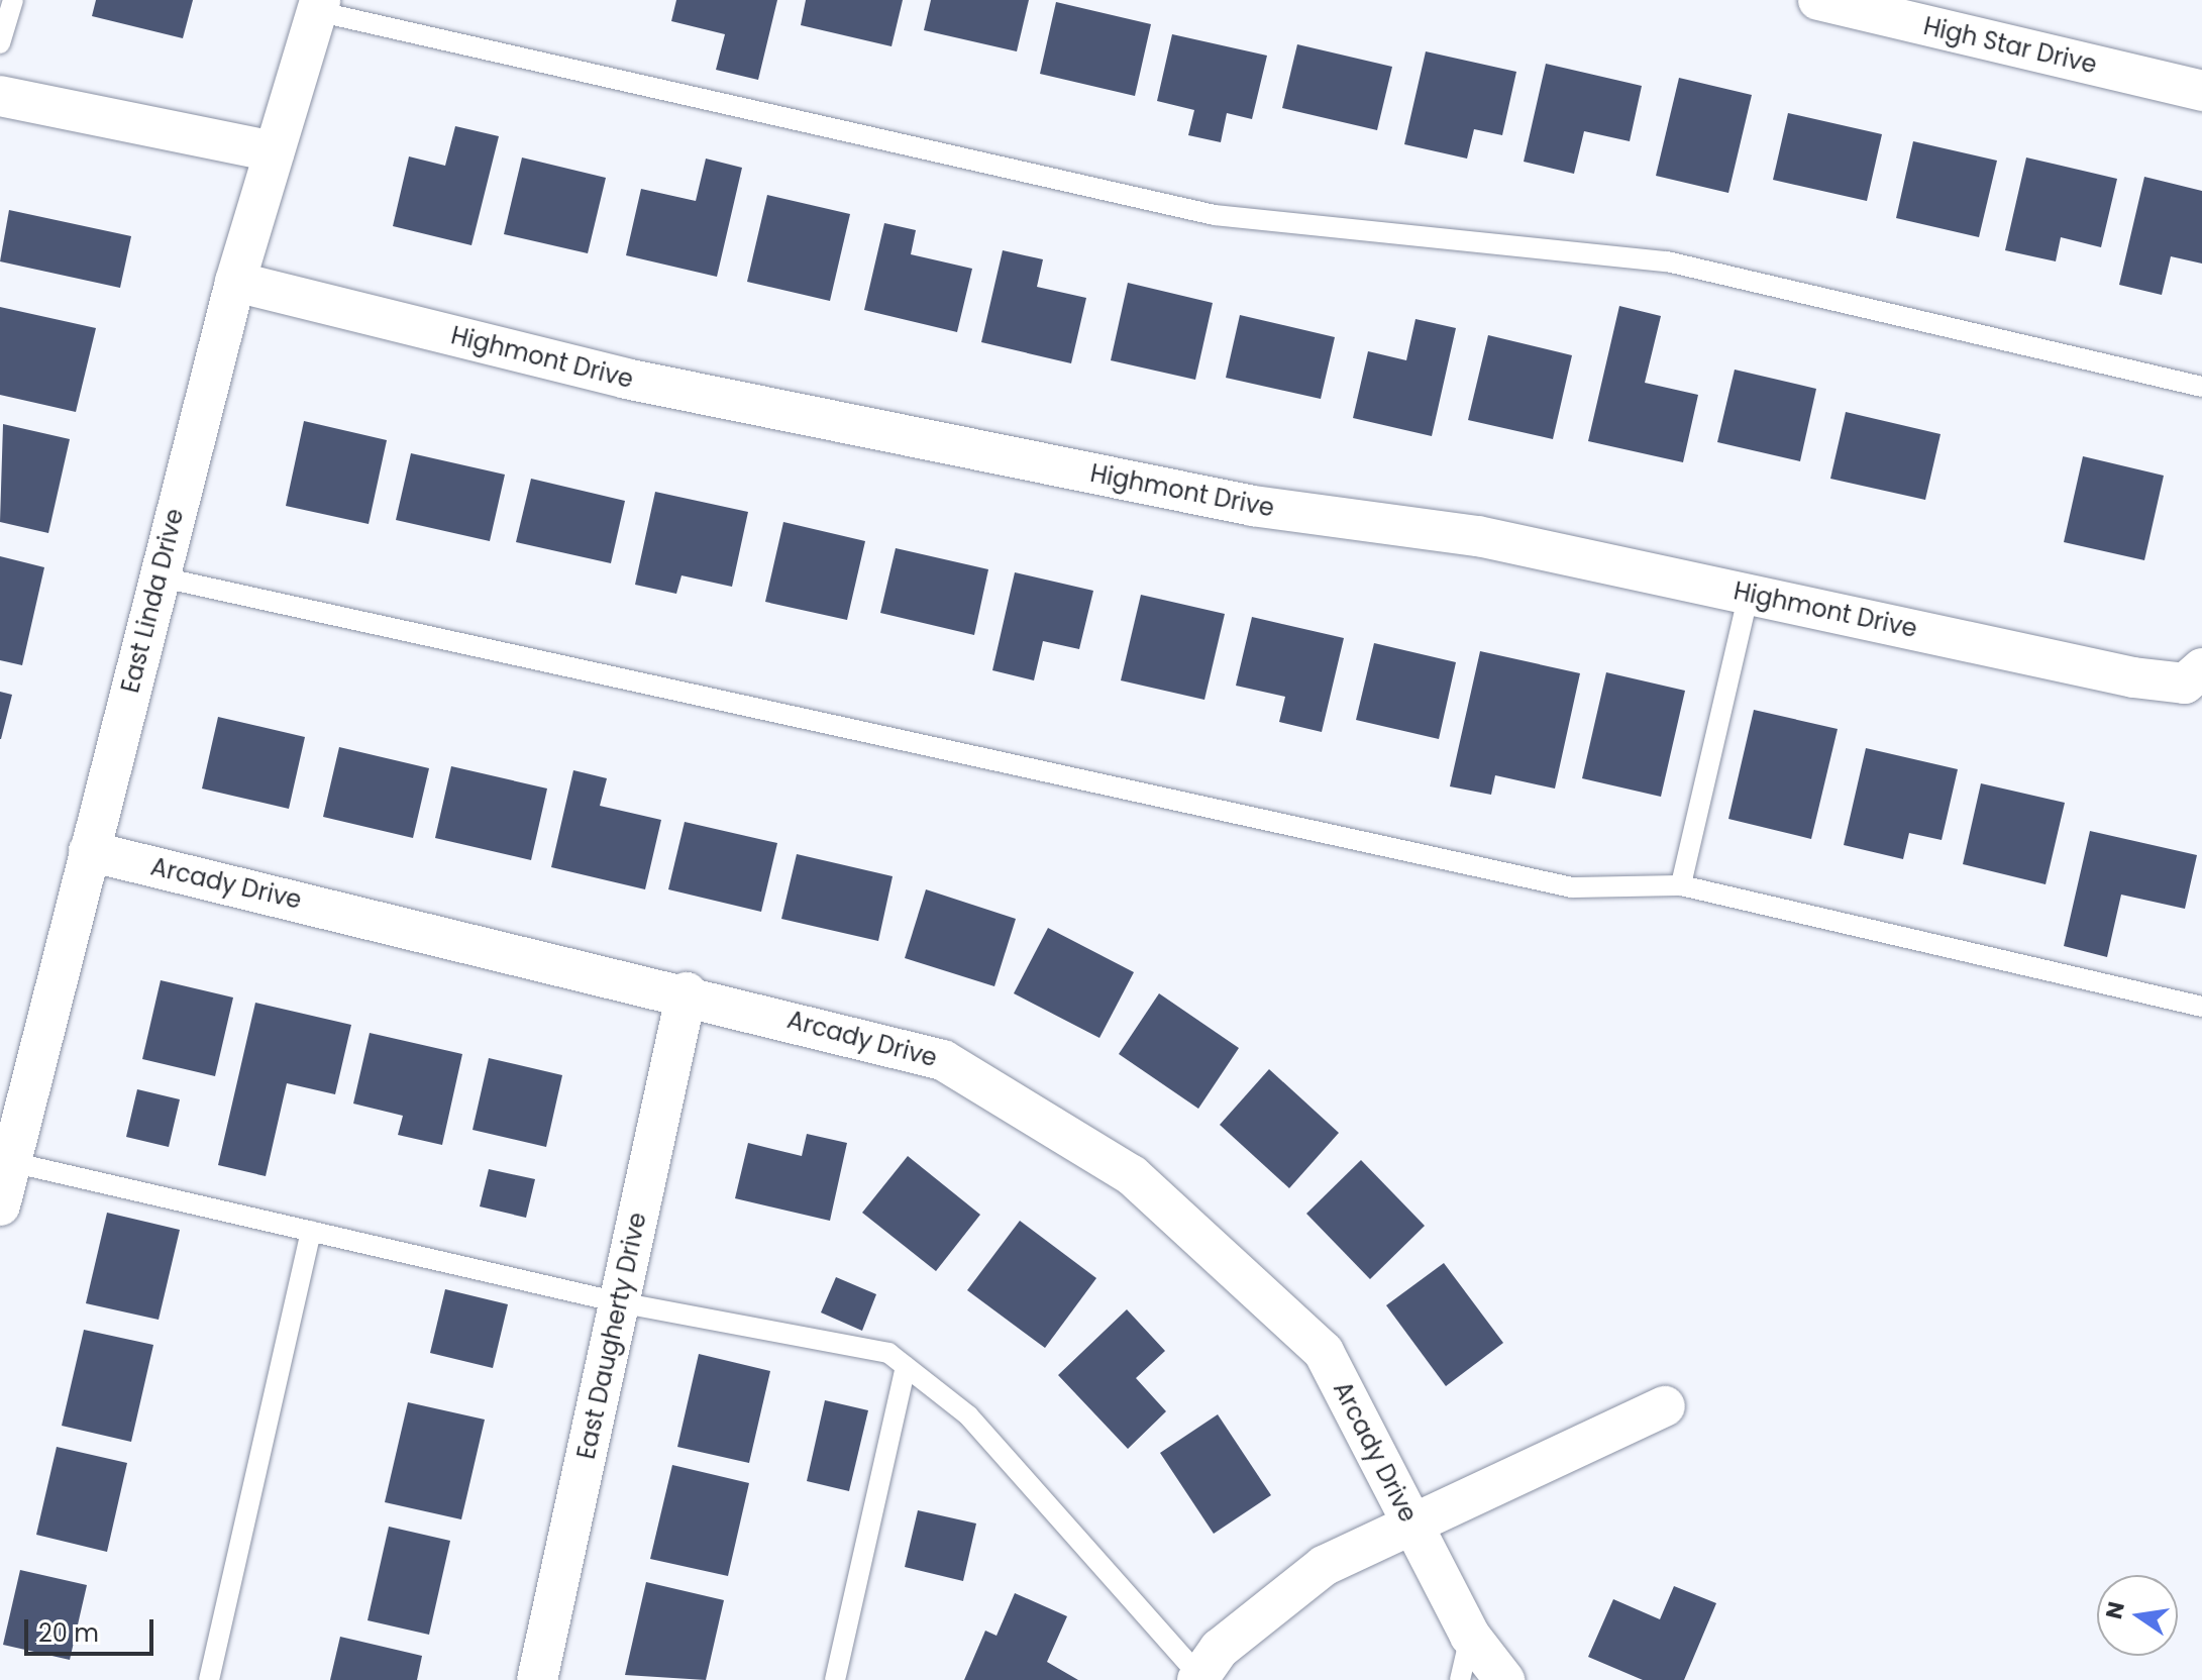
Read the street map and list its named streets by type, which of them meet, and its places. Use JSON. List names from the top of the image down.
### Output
{
  "streets": {
    "street": [
      "High Star Drive",
      "Highmont Drive",
      "East Linda Drive",
      "Arcady Drive",
      "East Daugherty Drive"
    ]
  },
  "crossings": [
    ["Highmont Drive", "East Linda Drive"],
    ["East Linda Drive", "Arcady Drive"],
    ["Arcady Drive", "East Daugherty Drive"]
  ],
  "scale_bar": "20 m",
  "north": "left"
}
